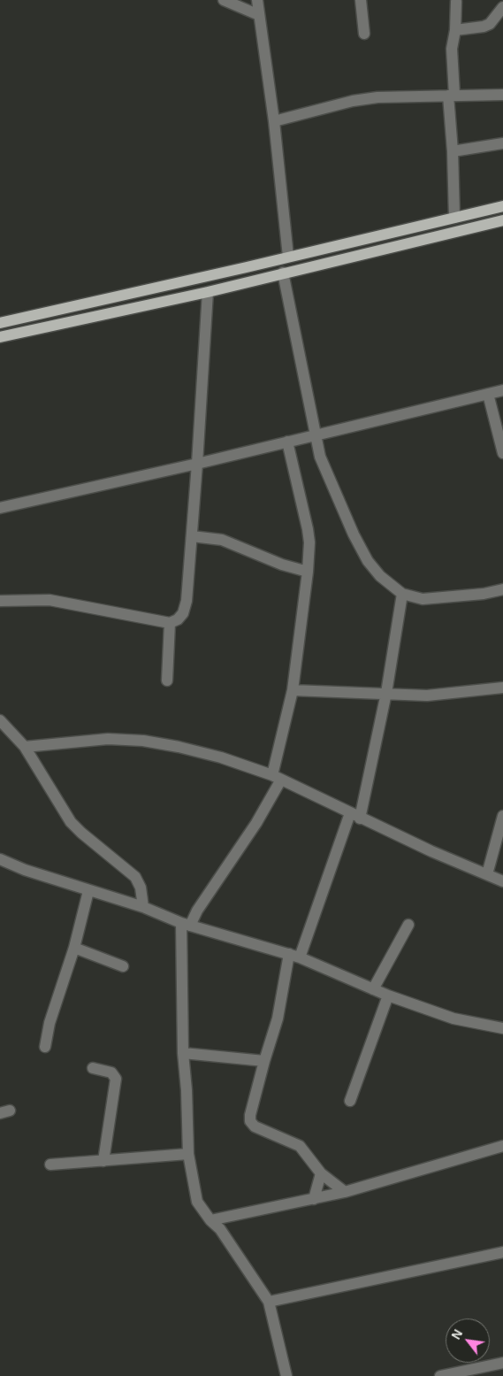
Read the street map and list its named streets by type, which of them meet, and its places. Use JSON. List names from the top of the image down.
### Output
{
  "north": "top left"
}
